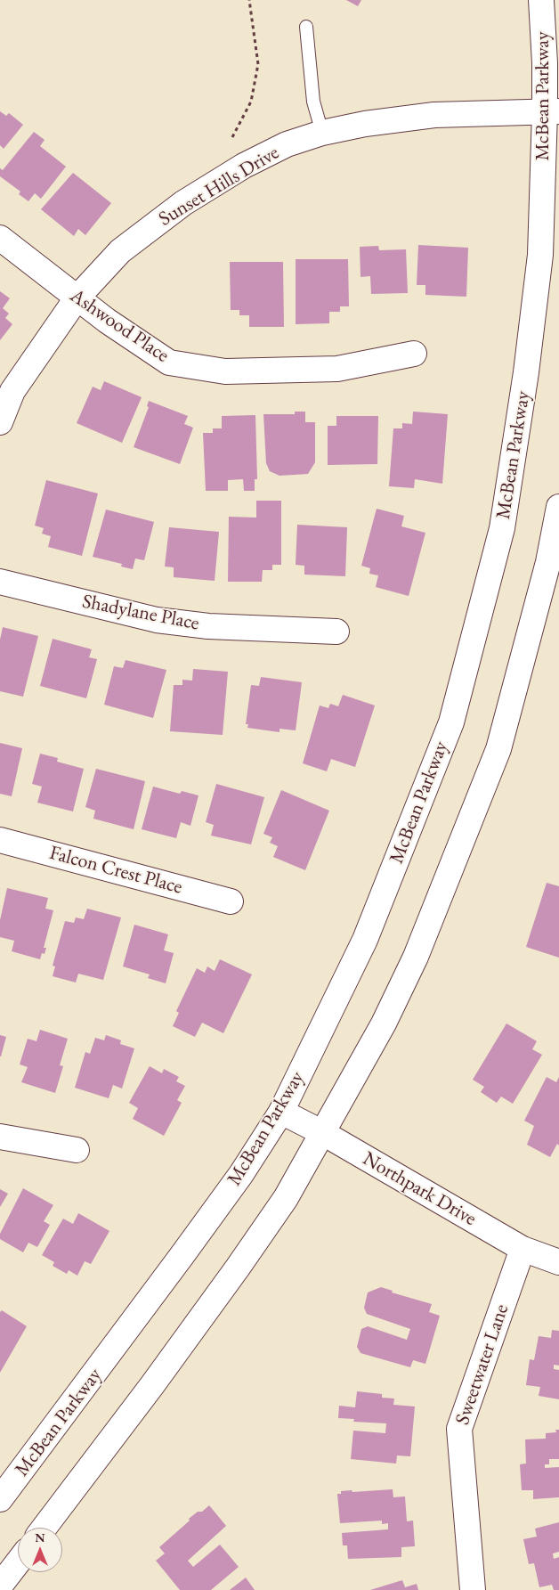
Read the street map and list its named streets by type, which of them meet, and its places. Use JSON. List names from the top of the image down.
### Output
{
  "streets": {
    "main road": [
      "McBean Parkway",
      "Sunset Hills Drive",
      "Ashwood Place",
      "Shadylane Place",
      "Falcon Crest Place",
      "Northpark Drive",
      "Sweetwater Lane"
    ]
  },
  "crossings": [
    ["McBean Parkway", "Sunset Hills Drive"],
    ["McBean Parkway", "Northpark Drive"],
    ["Sunset Hills Drive", "Ashwood Place"],
    ["Northpark Drive", "Sweetwater Lane"]
  ],
  "north": "top"
}
